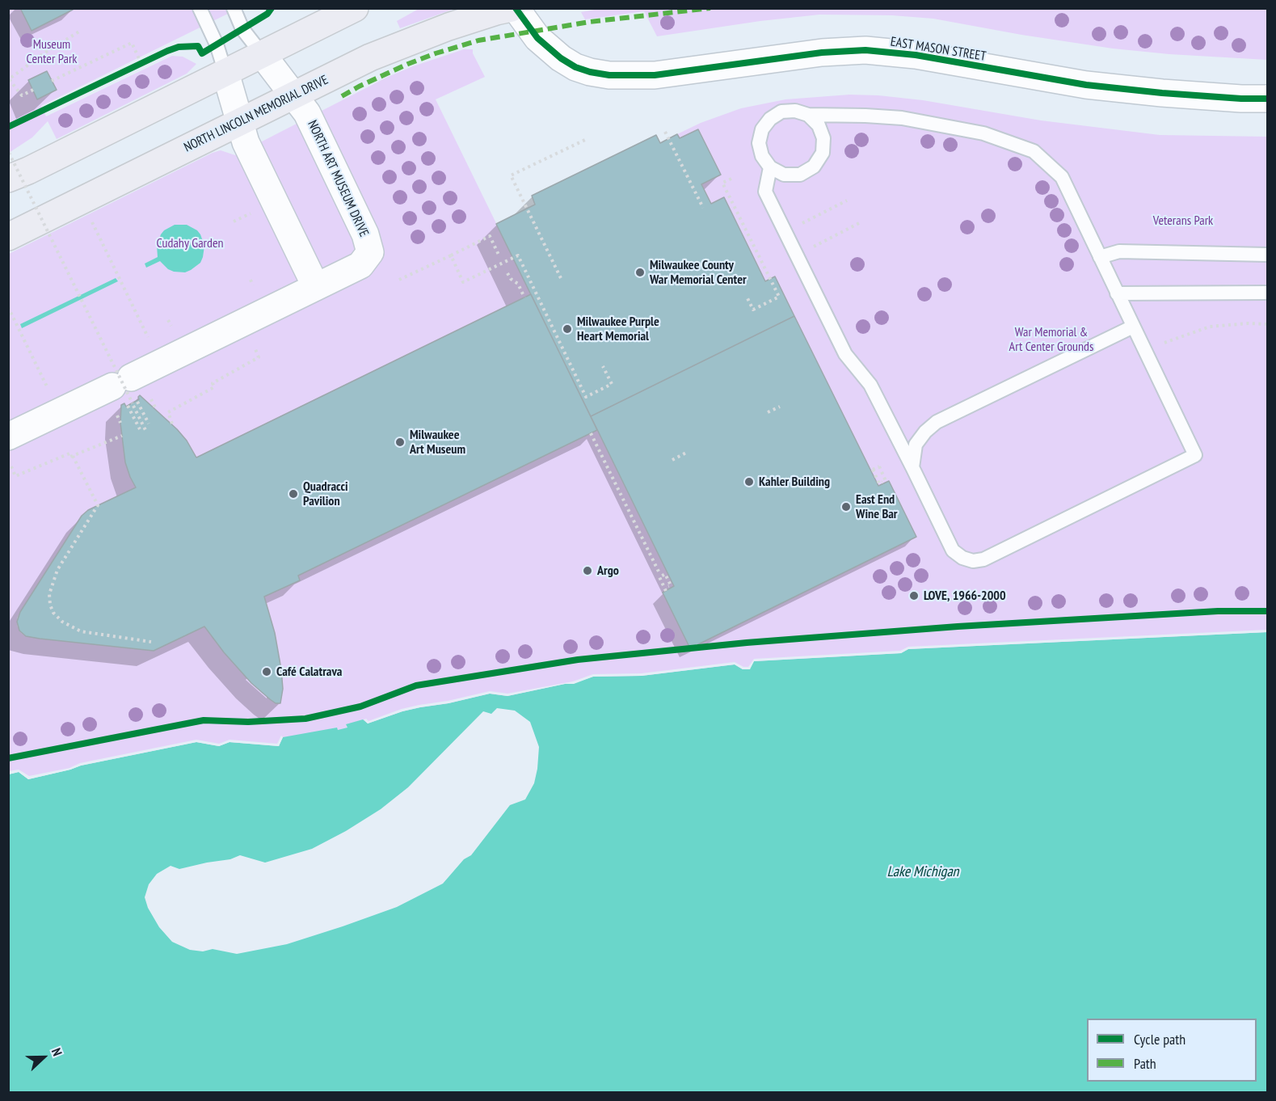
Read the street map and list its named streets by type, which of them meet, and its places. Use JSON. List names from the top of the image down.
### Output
{
  "streets": {
    "main road": ["NORTH LINCOLN MEMORIAL DRIVE"],
    "street": ["EAST MASON STREET", "NORTH ART MUSEUM DRIVE"]
  },
  "crossings": [
    ["NORTH LINCOLN MEMORIAL DRIVE", "NORTH ART MUSEUM DRIVE"]
  ],
  "water": ["Lake Michigan"],
  "parks": [
    "Museum Center Park",
    "Veterans Park",
    "Cudahy Garden",
    "War Memorial & Art Center Grounds"
  ],
  "places": [
    "Milwaukee County War Memorial Center",
    "Milwaukee Purple Heart Memorial",
    "Milwaukee Art Museum",
    "Kahler Building",
    "Quadracci Pavilion",
    "East End Wine Bar",
    "Argo",
    "LOVE, 1966-2000",
    "Café Calatrava"
  ],
  "legend": ["Cycle path", "Path"],
  "north": "right"
}
